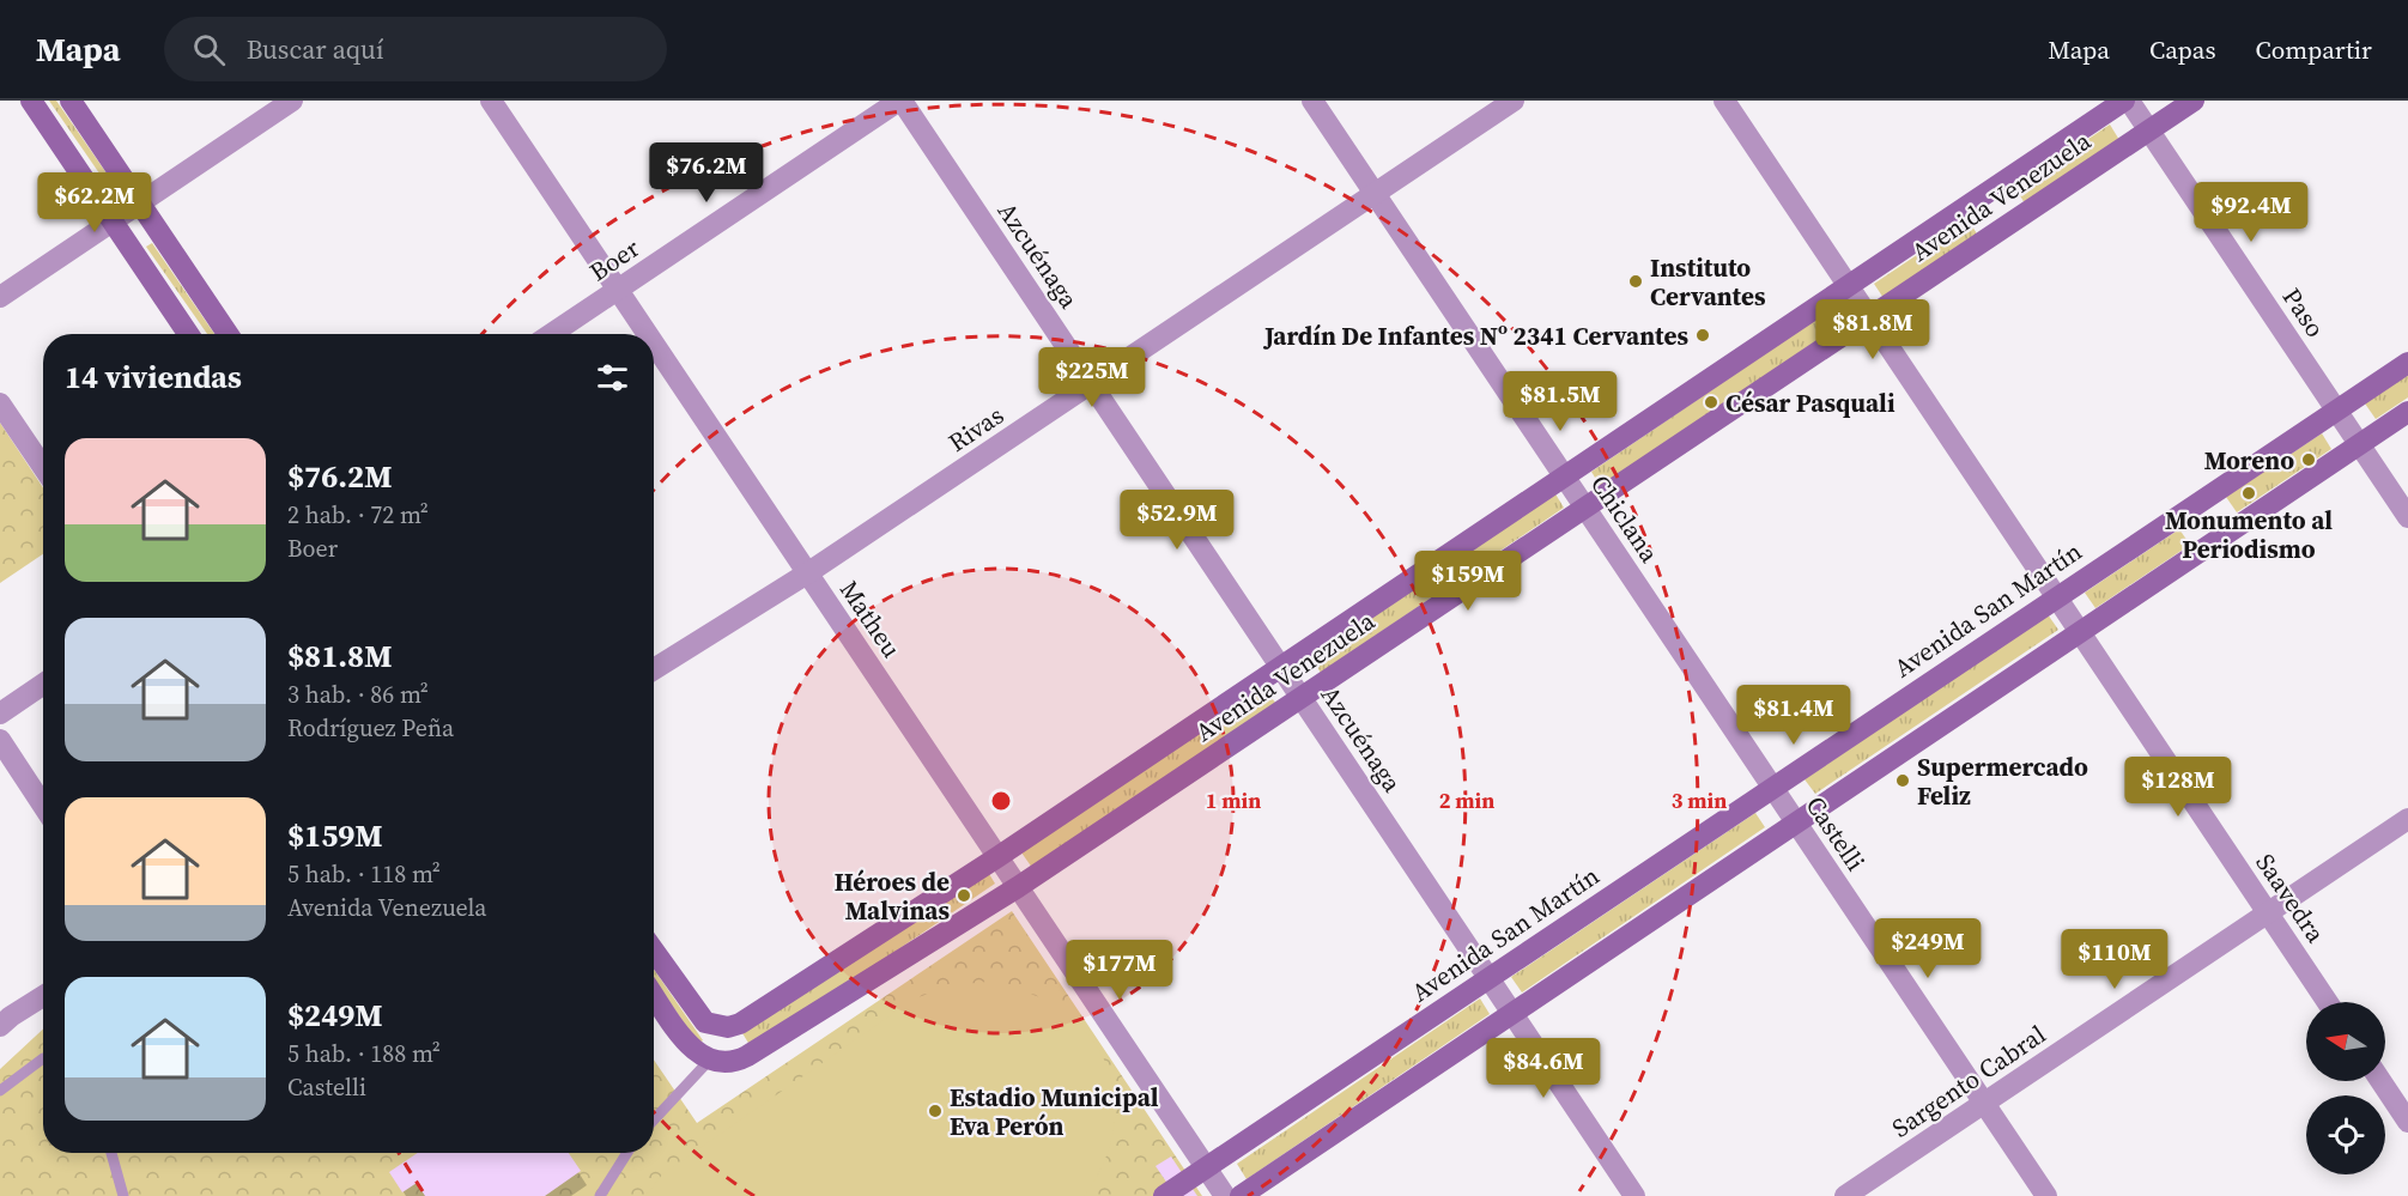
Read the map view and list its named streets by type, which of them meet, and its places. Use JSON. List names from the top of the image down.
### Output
{
  "streets": {
    "street": [
      "Avenida Venezuela",
      "Azcuénaga",
      "Boer",
      "Paso",
      "Rivas",
      "Chiclana",
      "Avenida San Martín",
      "Matheu",
      "Castelli",
      "Saavedra",
      "Sargento Cabral"
    ]
  },
  "crossings": [
    ["Avenida Venezuela", "Azcuénaga"],
    ["Avenida Venezuela", "Paso"],
    ["Avenida Venezuela", "Chiclana"],
    ["Avenida Venezuela", "Matheu"],
    ["Avenida Venezuela", "Saavedra"],
    ["Azcuénaga", "Boer"],
    ["Azcuénaga", "Rivas"],
    ["Azcuénaga", "Avenida San Martín"],
    ["Boer", "Matheu"],
    ["Paso", "Avenida San Martín"],
    ["Rivas", "Chiclana"],
    ["Rivas", "Matheu"],
    ["Chiclana", "Avenida San Martín"],
    ["Chiclana", "Castelli"],
    ["Avenida San Martín", "Matheu"],
    ["Avenida San Martín", "Castelli"],
    ["Avenida San Martín", "Saavedra"],
    ["Castelli", "Sargento Cabral"],
    ["Saavedra", "Sargento Cabral"]
  ],
  "places": [
    "Instituto Cervantes",
    "Jardín De Infantes Nº 2341 Cervantes",
    "César Pasquali",
    "Moreno",
    "Monumento al Periodismo",
    "Supermercado Feliz",
    "Héroes de Malvinas",
    "Estadio Municipal Eva Perón"
  ],
  "north": "left",
  "page": {
    "header": "Mapa",
    "search": "Buscar aquí",
    "nav": ["Mapa", "Capas", "Compartir"],
    "price": [
      "$76.2M",
      "$62.2M",
      "$92.4M",
      "$81.8M",
      "$225M",
      "$81.5M",
      "$52.9M",
      "$159M",
      "$81.4M",
      "$128M",
      "$249M",
      "$110M",
      "$177M",
      "$84.6M"
    ],
    "heading": "14 viviendas",
    "list": [
      {
        "name": "$76.2M",
        "note": "2 hab. · 72 m² · Boer"
      },
      {
        "name": "$81.8M",
        "note": "3 hab. · 86 m² · Rodríguez Peña"
      },
      {
        "name": "$159M",
        "note": "5 hab. · 118 m² · Avenida Venezuela"
      },
      {
        "name": "$249M",
        "note": "5 hab. · 188 m² · Castelli"
      }
    ]
  },
  "rings": ["1 min", "2 min", "3 min"]
}
